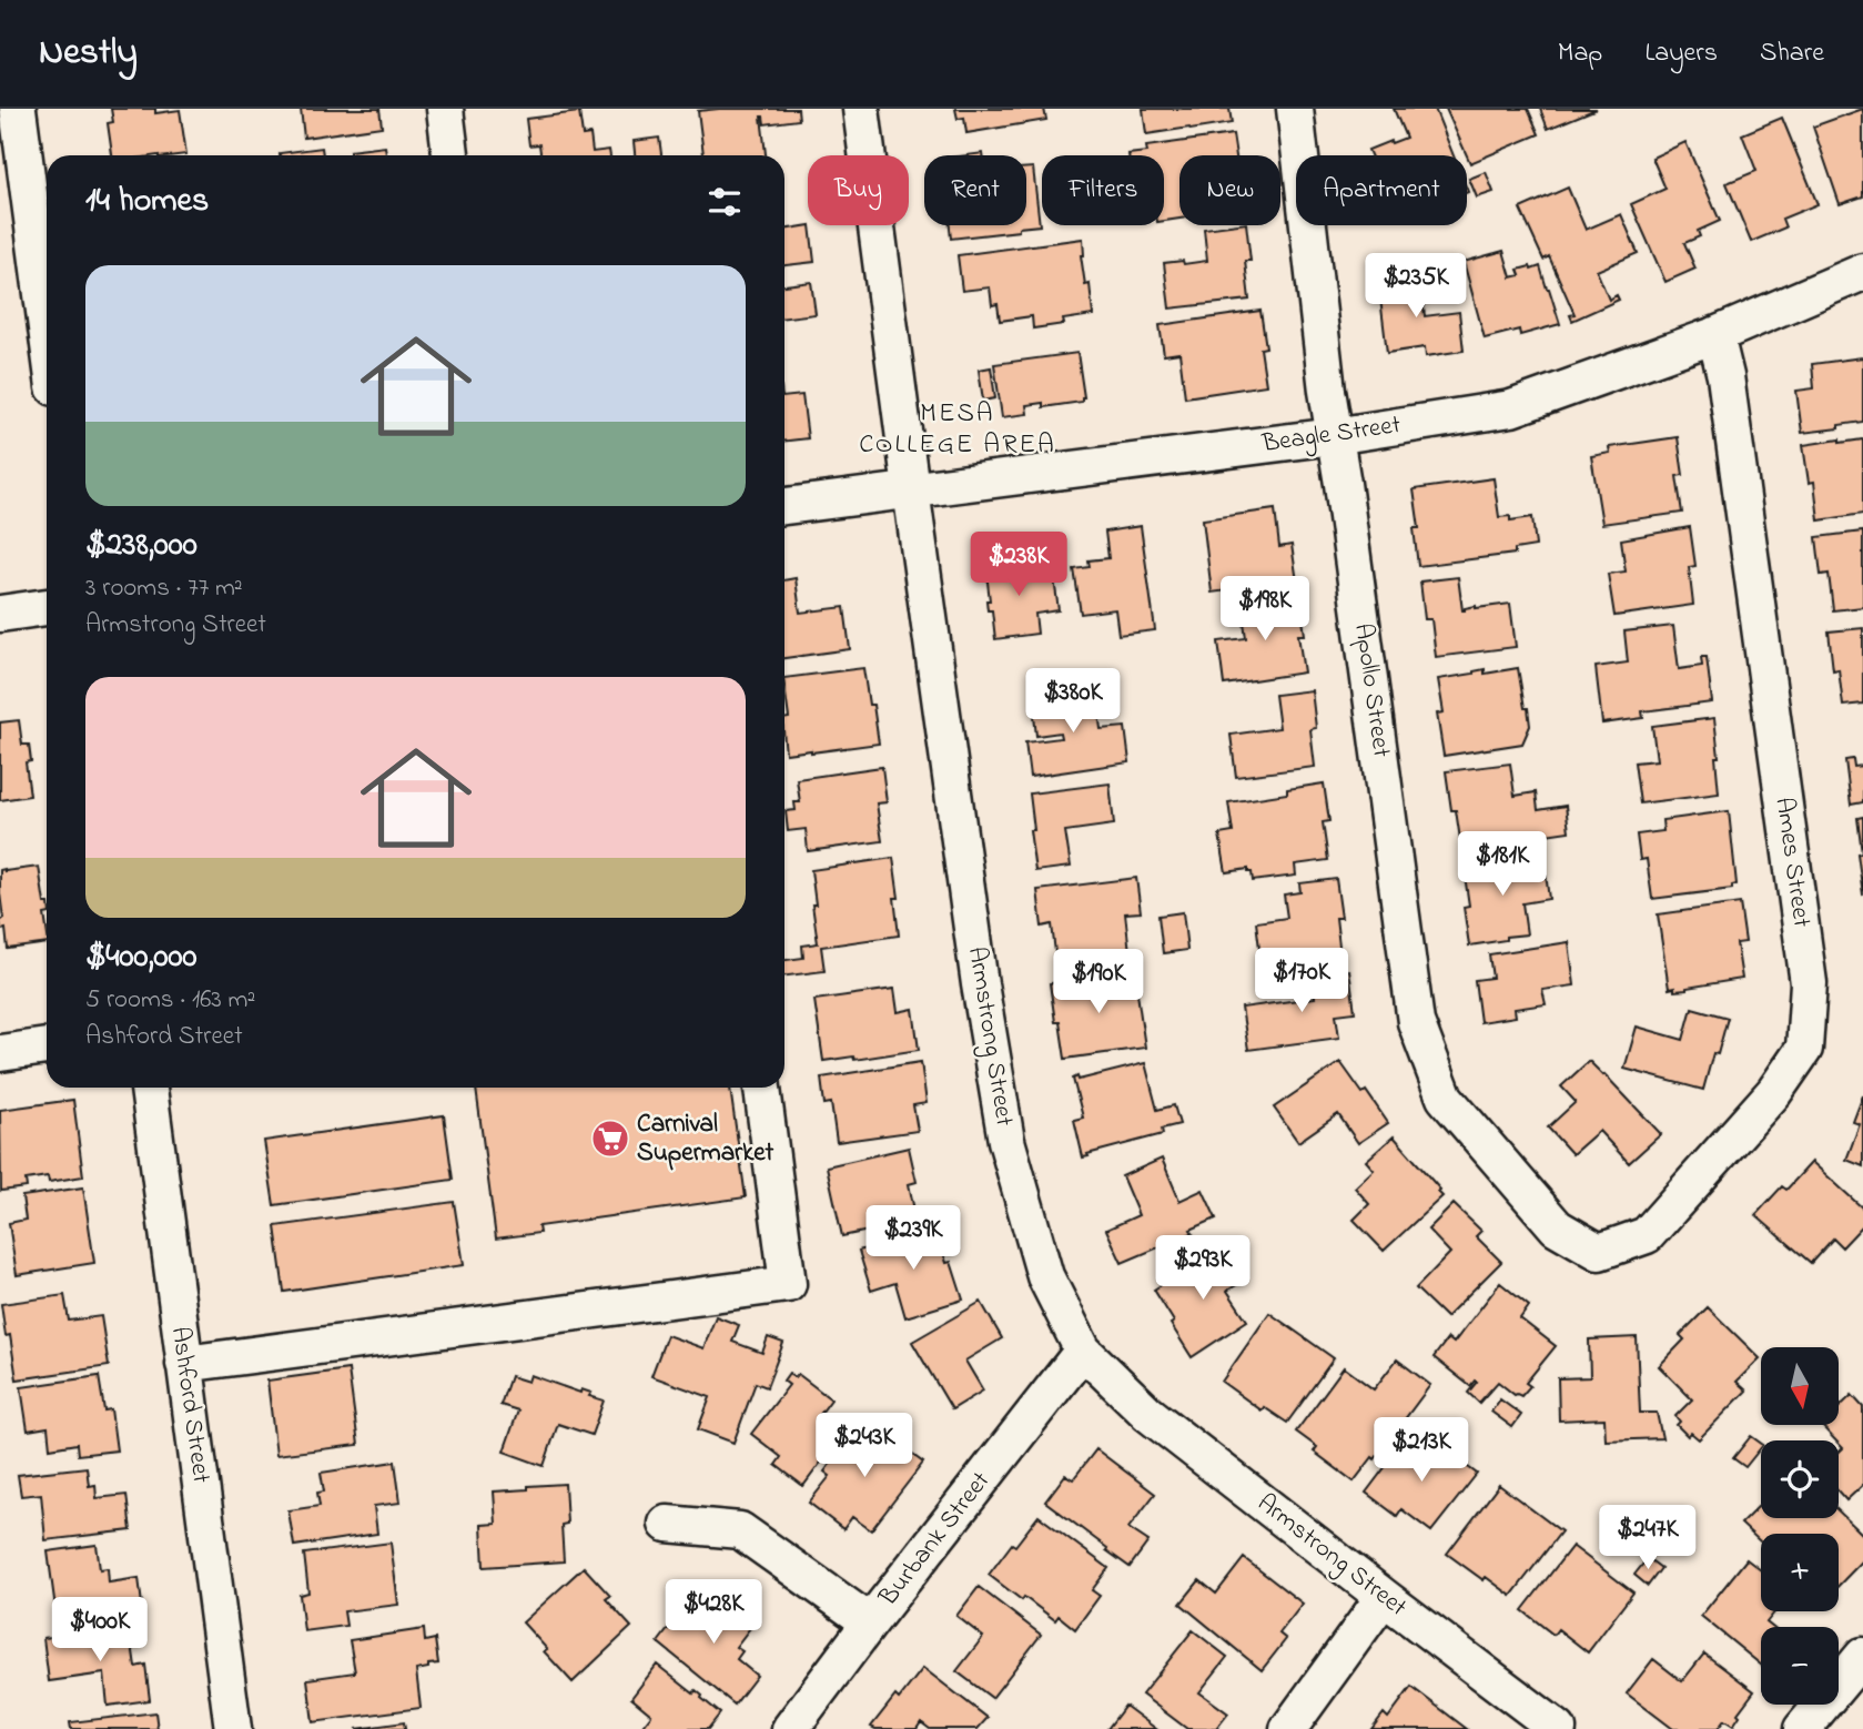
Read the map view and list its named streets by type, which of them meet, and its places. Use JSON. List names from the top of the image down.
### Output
{
  "streets": {
    "street": [
      "Beagle Street",
      "Apollo Street",
      "Ames Street",
      "Armstrong Street",
      "Ashford Street",
      "Burbank Street"
    ]
  },
  "crossings": [
    ["Beagle Street", "Apollo Street"],
    ["Beagle Street", "Ames Street"],
    ["Beagle Street", "Armstrong Street"],
    ["Apollo Street", "Ames Street"],
    ["Armstrong Street", "Burbank Street"]
  ],
  "districts": ["MESA COLLEGE AREA"],
  "places": {
    "supermarket": ["Carnival Supermarket"]
  },
  "north": "bottom",
  "page": {
    "header": "Nestly",
    "nav": ["Map", "Layers", "Share"],
    "chip": [
      "Buy",
      "Rent",
      "Filters",
      "New",
      "Apartment"
    ],
    "heading": "14 homes",
    "list": [
      {
        "name": "$238,000",
        "note": "3 rooms · 77 m² · Armstrong Street"
      },
      {
        "name": "$400,000",
        "note": "5 rooms · 163 m² · Ashford Street"
      }
    ],
    "price": [
      "$235K",
      "$238K",
      "$198K",
      "$380K",
      "$181K",
      "$170K",
      "$190K",
      "$239K",
      "$293K",
      "$243K",
      "$213K",
      "$247K",
      "$428K",
      "$400K"
    ],
    "map_buttons": ["+", "−"]
  }
}
